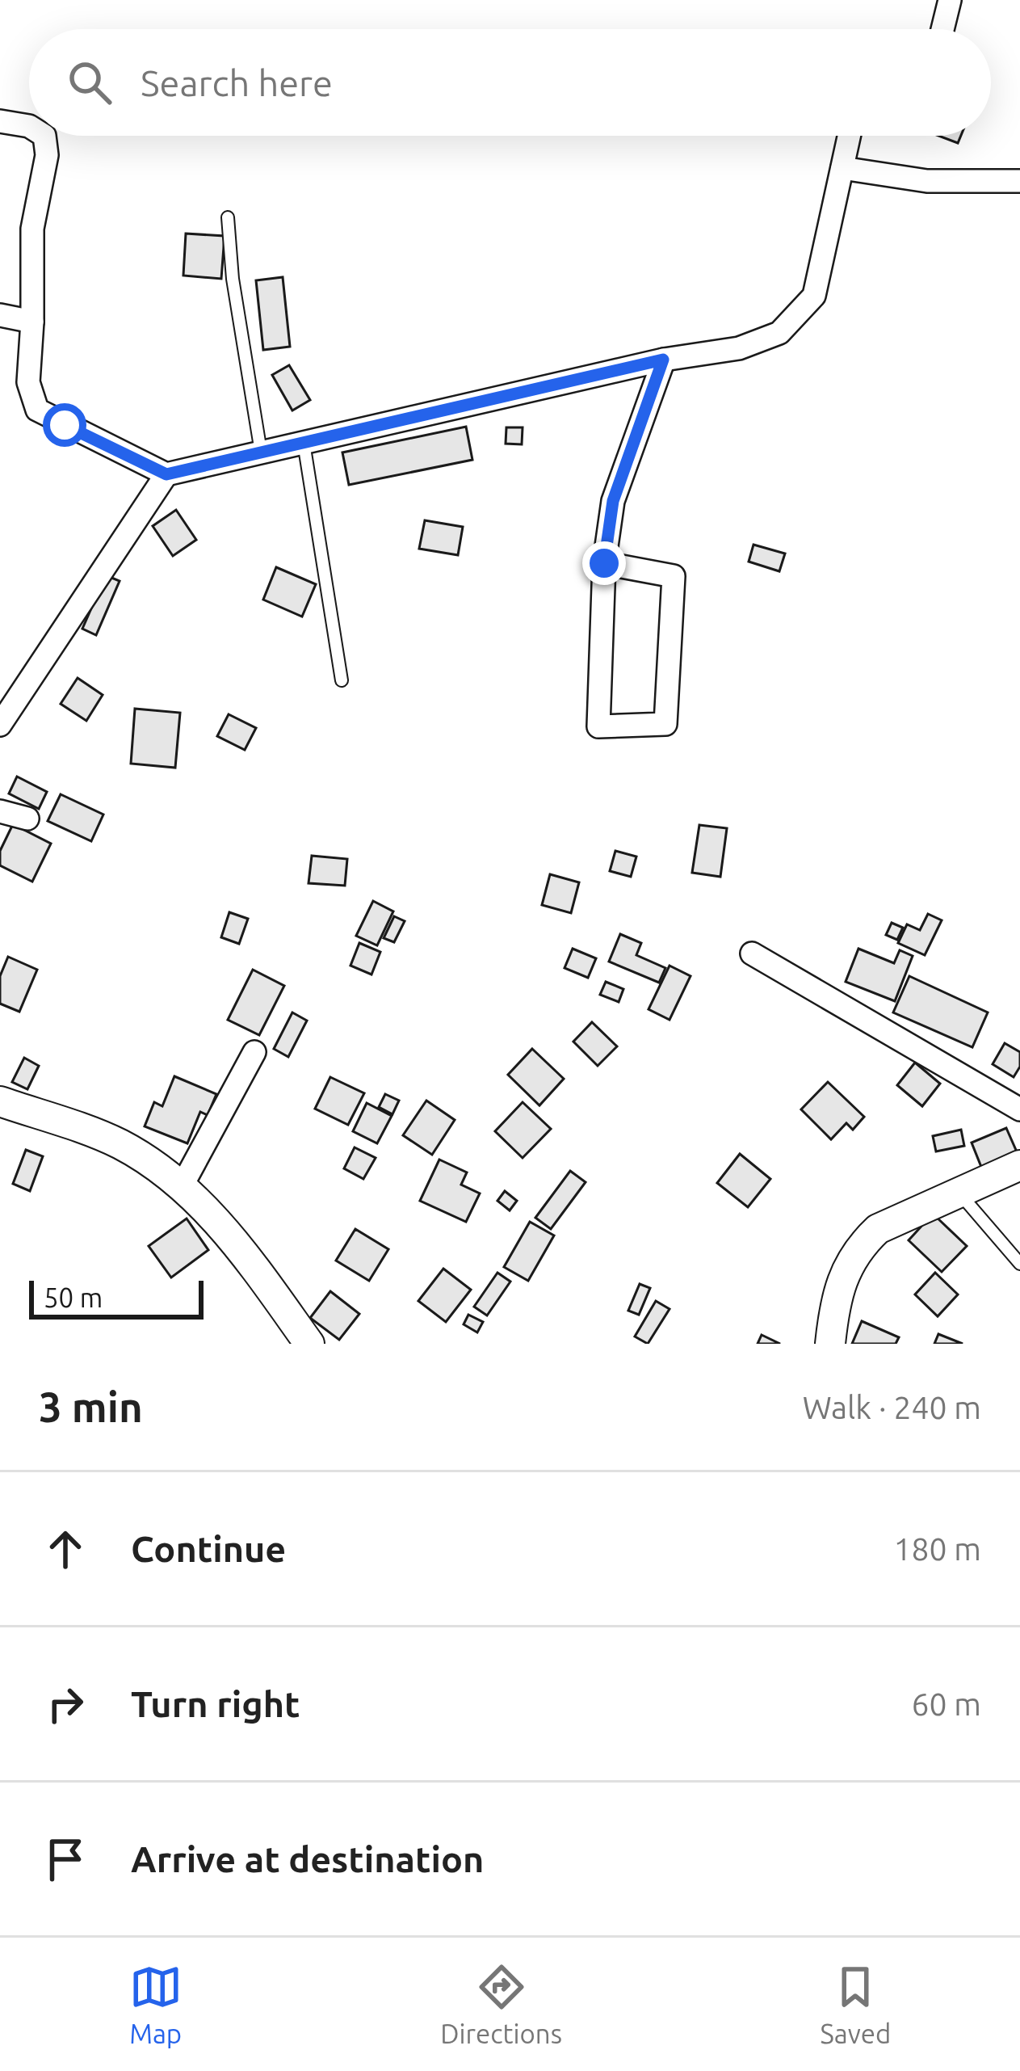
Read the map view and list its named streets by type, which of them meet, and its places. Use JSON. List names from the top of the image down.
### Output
{
  "scale_bar": "50 m",
  "page": {
    "search": "Search here",
    "scale": "50 m",
    "heading": ["3 min", "Walk · 240 m"],
    "list": [
      ["Continue", "180 m"],
      ["Turn right", "60 m"],
      "Arrive at destination"
    ],
    "nav": ["Map", "Directions", "Saved"]
  }
}
